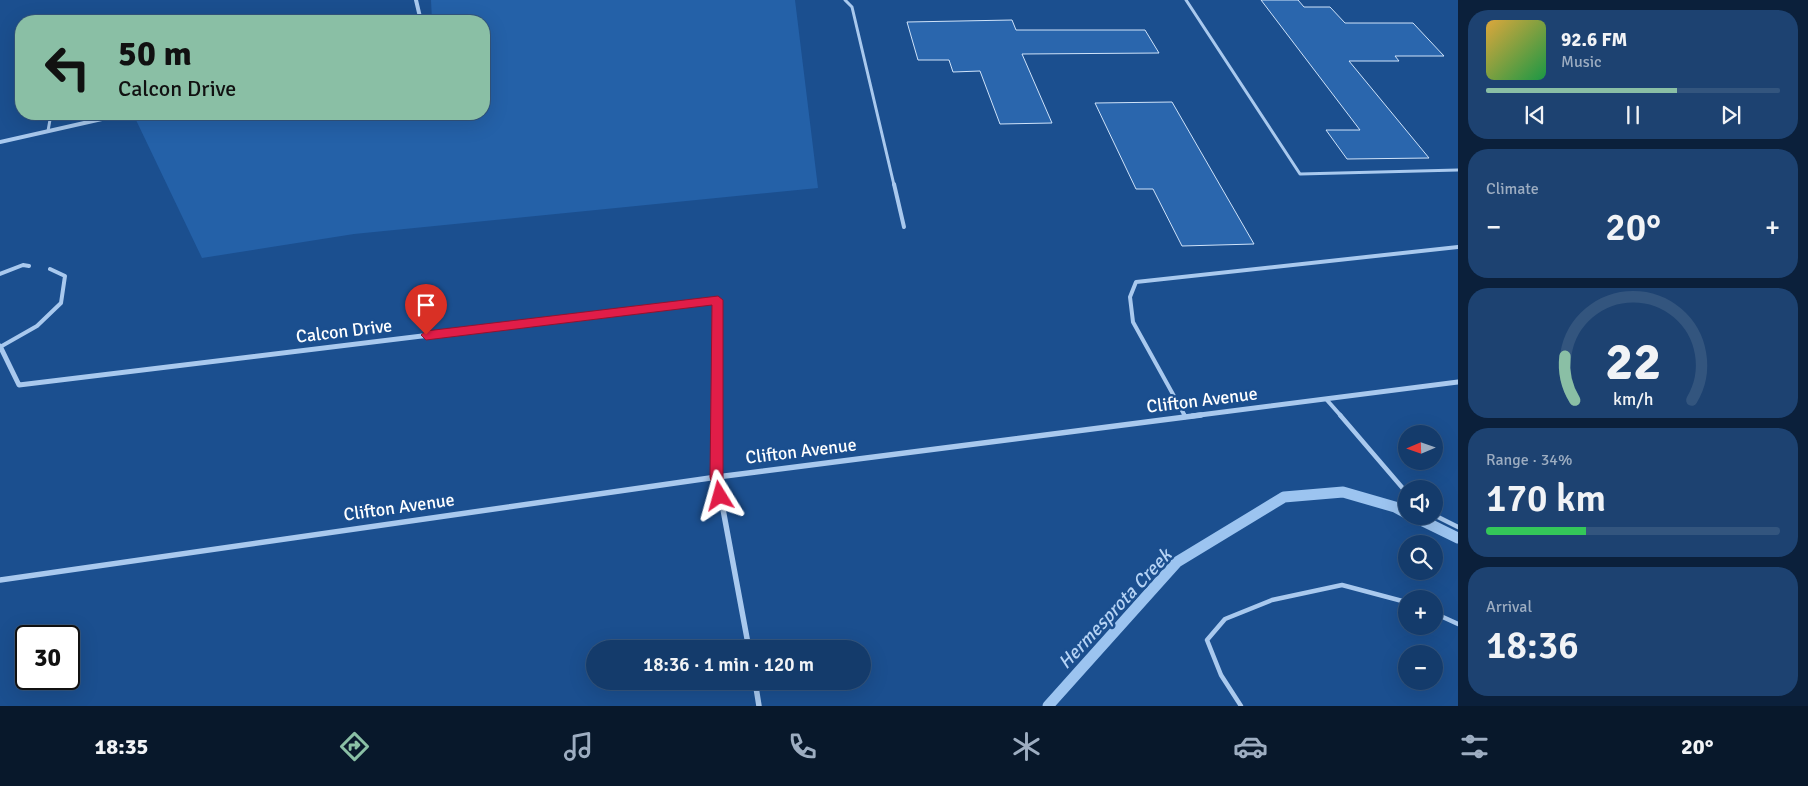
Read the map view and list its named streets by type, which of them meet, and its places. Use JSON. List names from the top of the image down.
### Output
{
  "streets": {
    "street": ["Calcon Drive", "Clifton Avenue"]
  },
  "crossings": [
    ["Calcon Drive", "Clifton Avenue"]
  ],
  "water": ["Hermesprota Creek"],
  "north": "left",
  "page": {
    "turn": ["50 m", "Calcon Drive"],
    "song": ["92.6 FM", "Music"],
    "tile": [
      "Climate",
      ["Range · 34%", "170 km"],
      ["Arrival", "18:36"]
    ],
    "heat": ["−", "20°", "+"],
    "map_buttons": ["+", "−"],
    "limit": "30",
    "trip": "18:36 · 1 min · 120 m",
    "tabs": ["18:35", "20°"],
    "gauge": ["22", "km/h"]
  }
}
